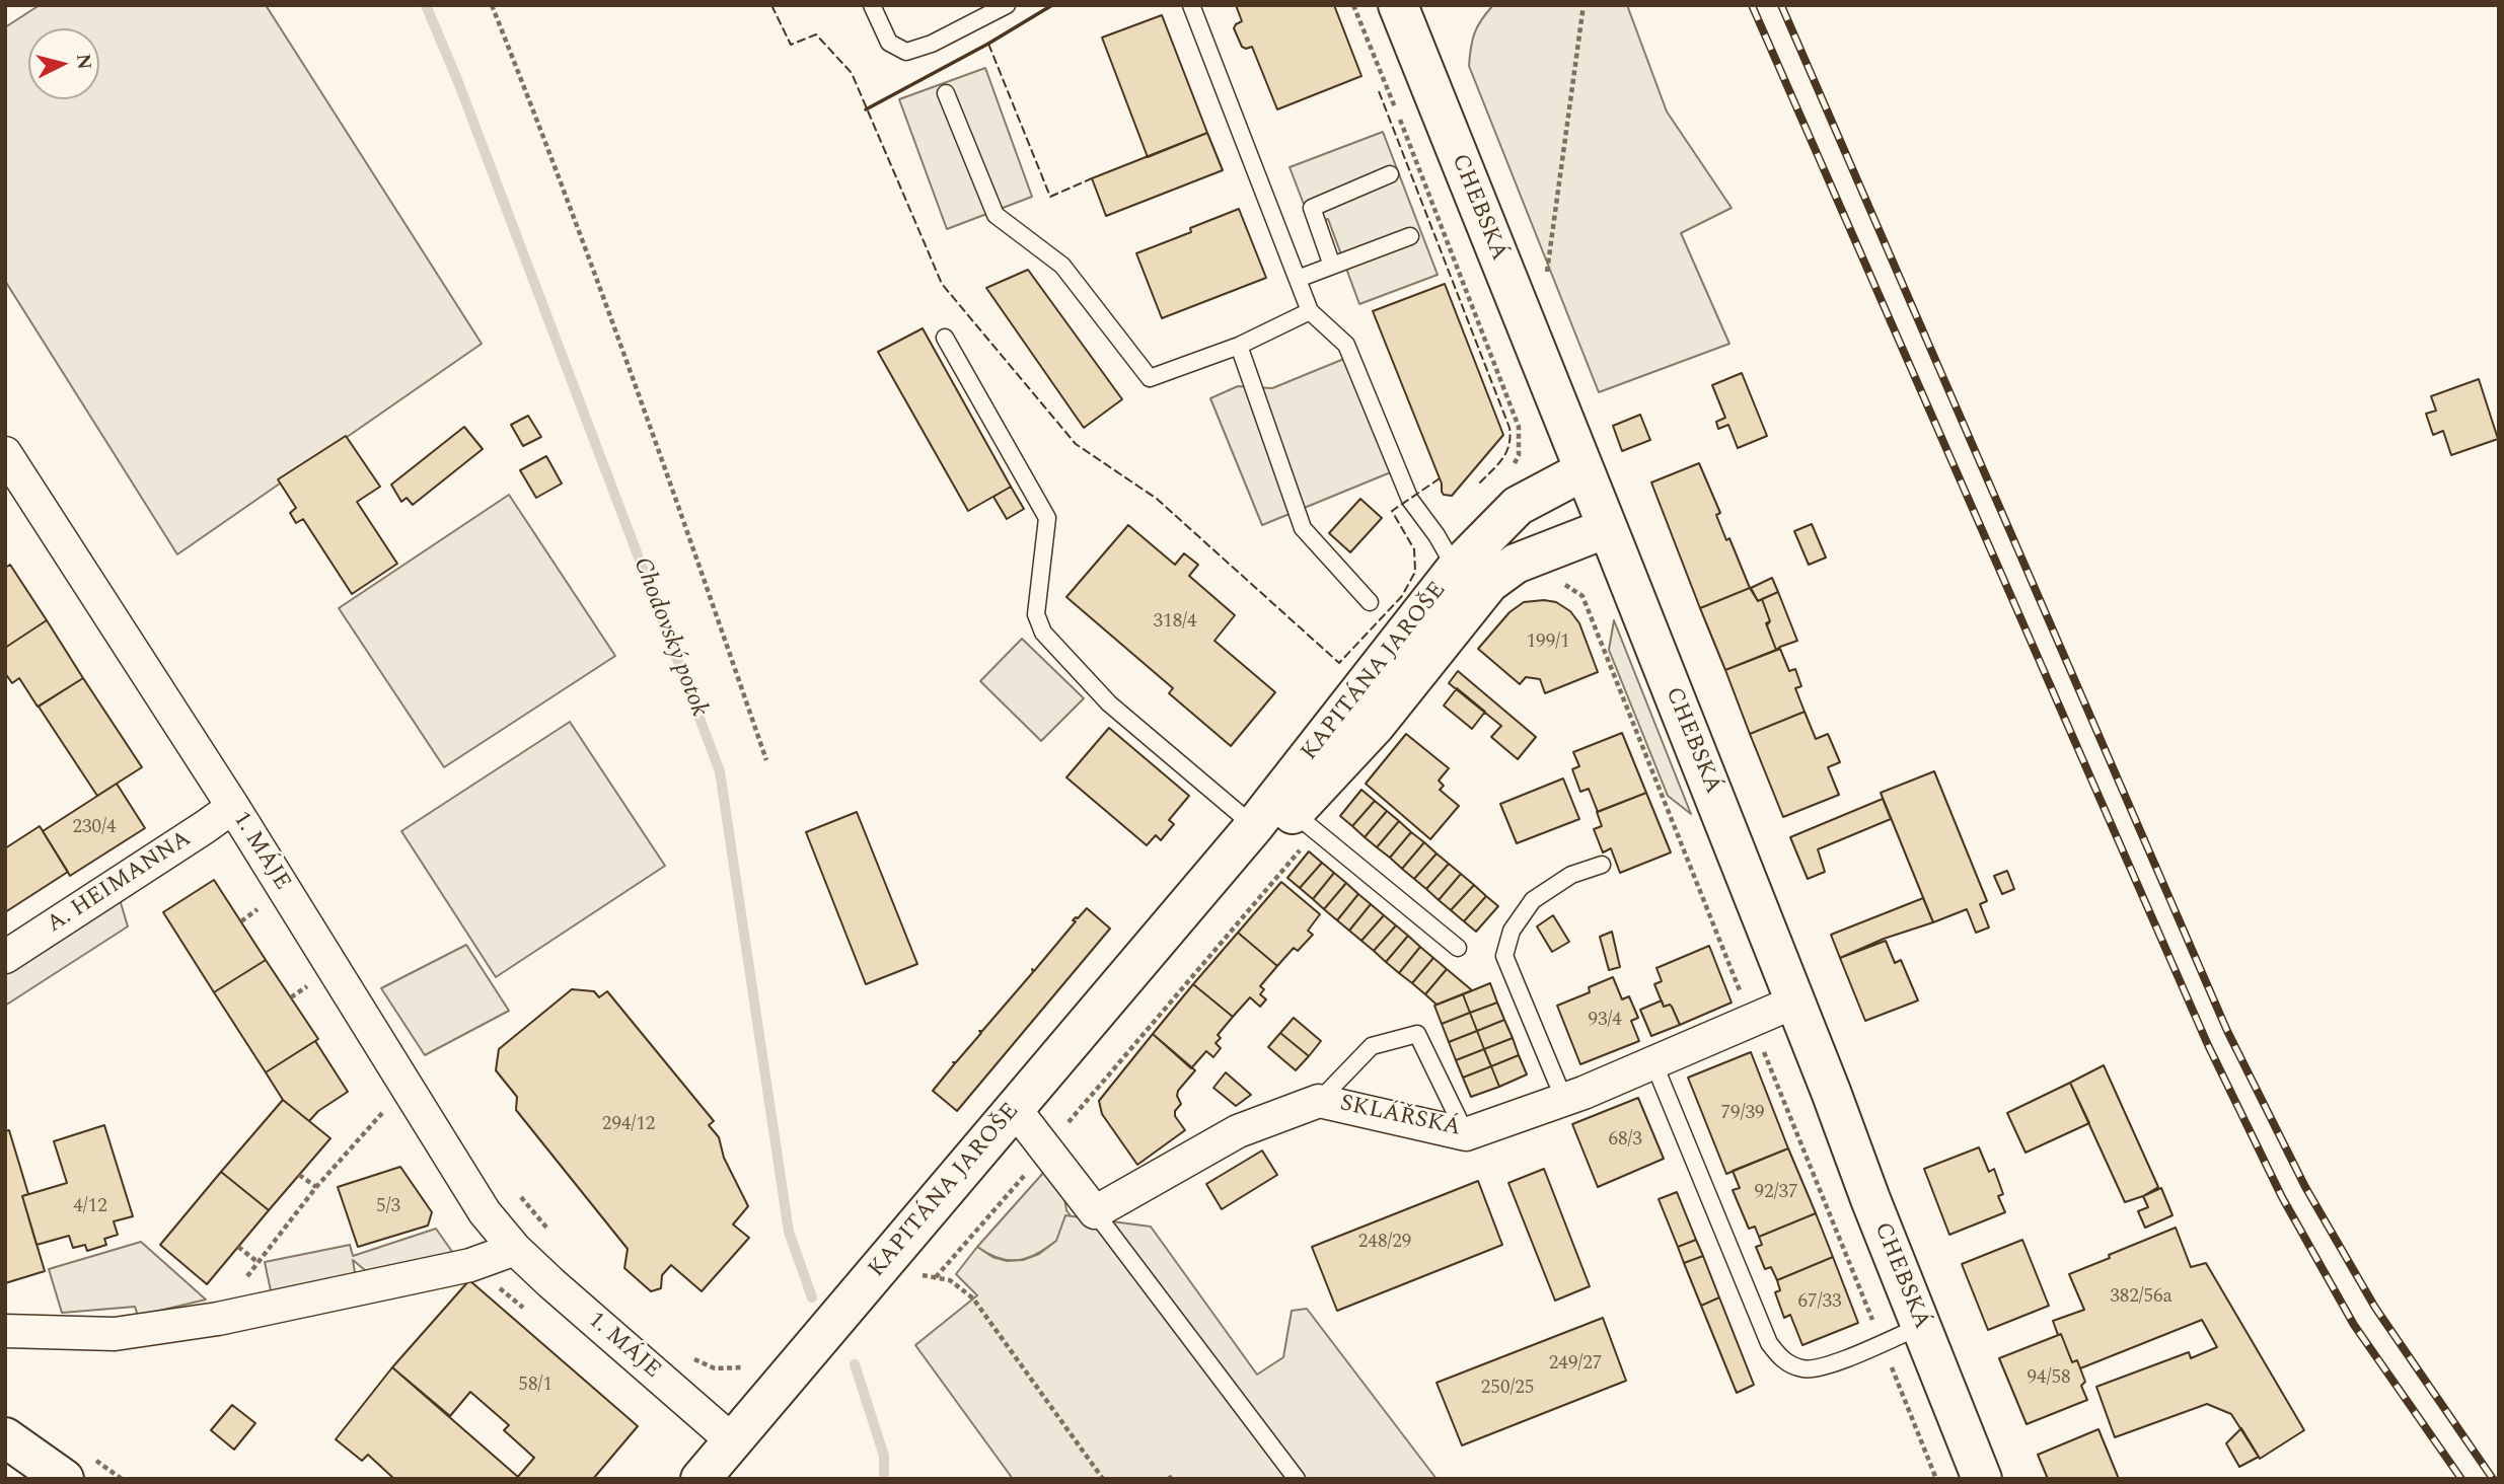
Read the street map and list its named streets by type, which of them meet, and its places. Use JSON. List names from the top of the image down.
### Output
{
  "streets": {
    "street": [
      "CHEBSKÁ",
      "KAPITÁNA JAROŠE",
      "1. MÁJE",
      "A. HEIMANNA",
      "SKLÁŘSKÁ"
    ]
  },
  "crossings": [
    ["CHEBSKÁ", "KAPITÁNA JAROŠE"],
    ["CHEBSKÁ", "SKLÁŘSKÁ"],
    ["KAPITÁNA JAROŠE", "1. MÁJE"],
    ["1. MÁJE", "A. HEIMANNA"]
  ],
  "water": ["Chodovský potok"],
  "house_numbers": [
    "318/4",
    "199/1",
    "230/4",
    "93/4",
    "79/39",
    "294/12",
    "68/3",
    "92/37",
    "4/12",
    "5/3",
    "248/29",
    "382/56a",
    "67/33",
    "249/27",
    "94/58",
    "58/1",
    "250/25"
  ],
  "north": "right"
}
